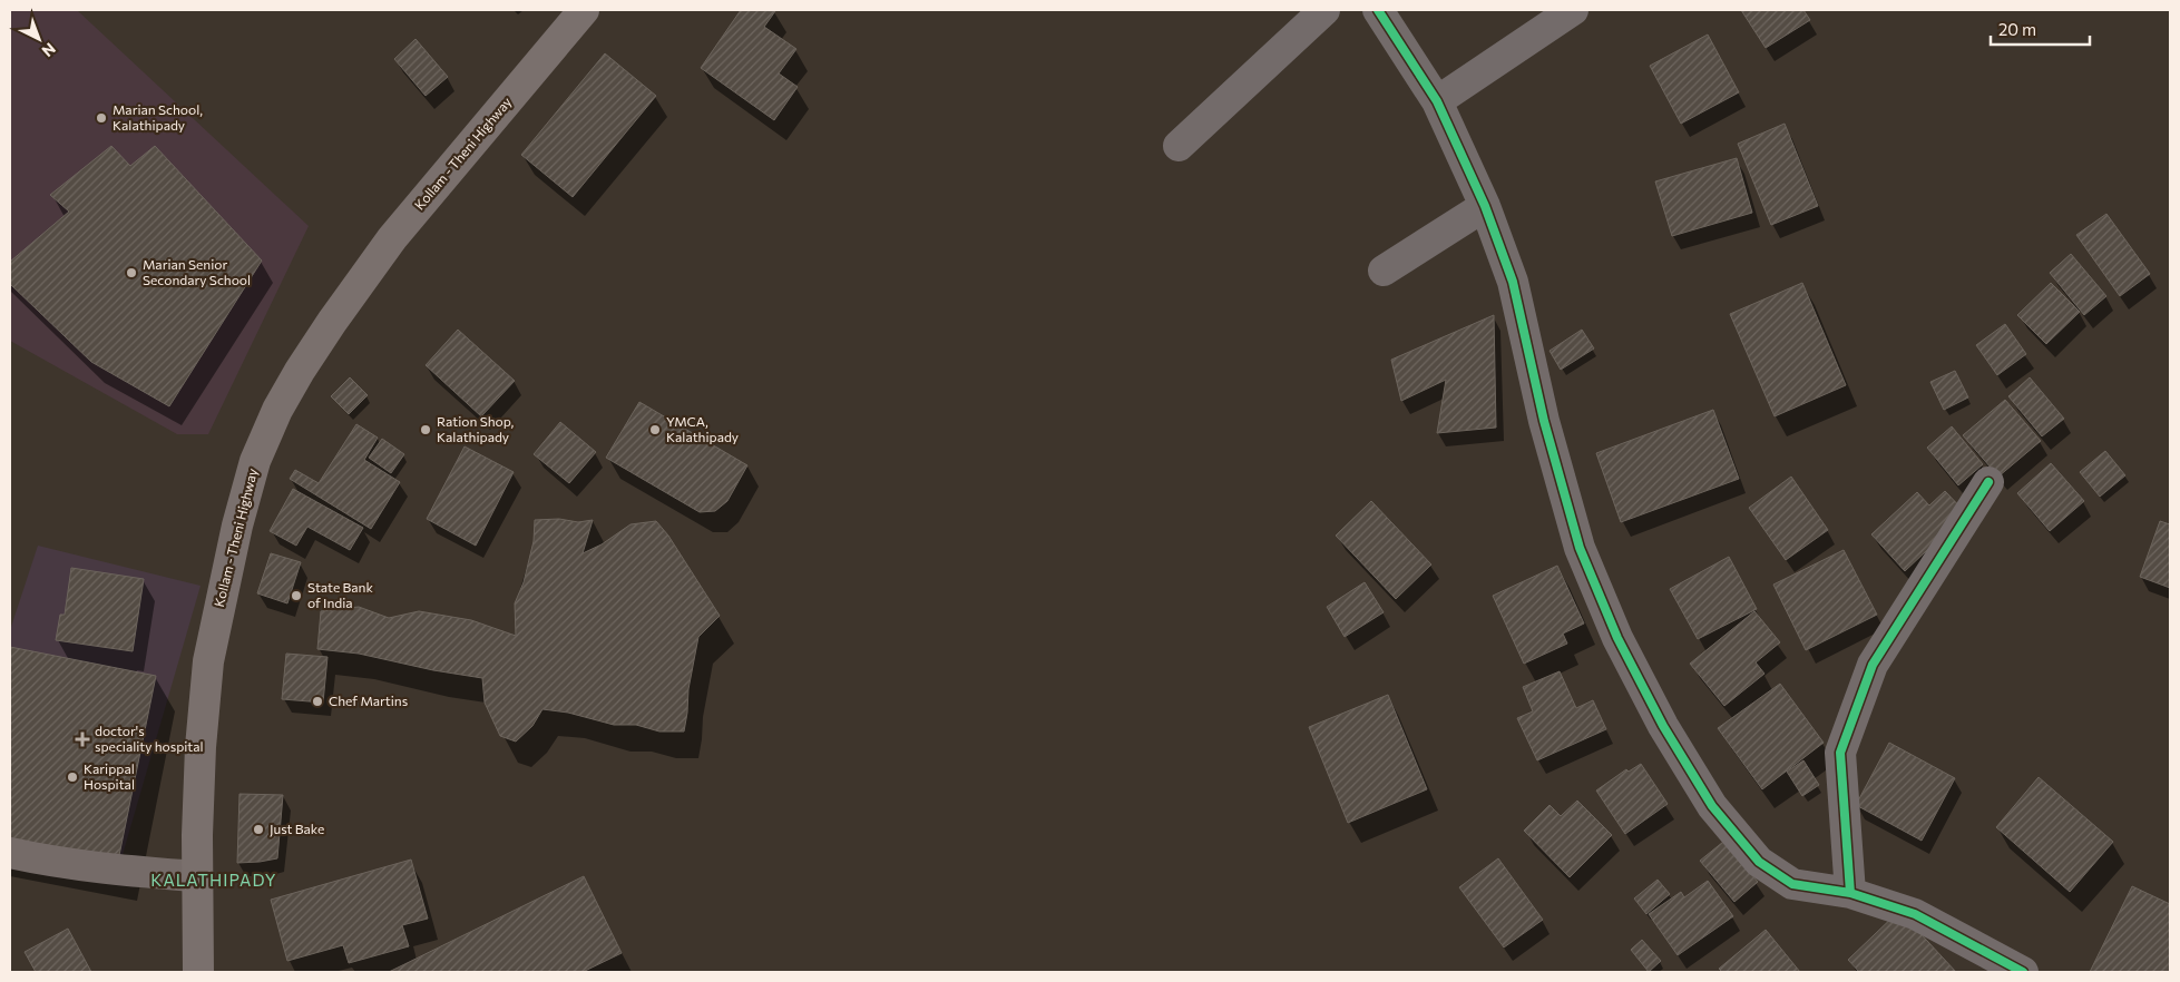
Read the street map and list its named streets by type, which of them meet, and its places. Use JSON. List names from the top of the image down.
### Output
{
  "streets": {
    "highway": ["Kollam - Theni Highway"]
  },
  "districts": ["KALATHIPADY"],
  "places": {
    "other": [
      "Marian School, Kalathipady",
      "Marian Senior Secondary School",
      "Ration Shop, Kalathipady",
      "YMCA, Kalathipady",
      "State Bank of India",
      "Chef Martins",
      "Karippal Hospital",
      "Just Bake"
    ],
    "health": ["doctor's speciality hospital"]
  },
  "scale_bar": "20 m",
  "north": "bottom right"
}
